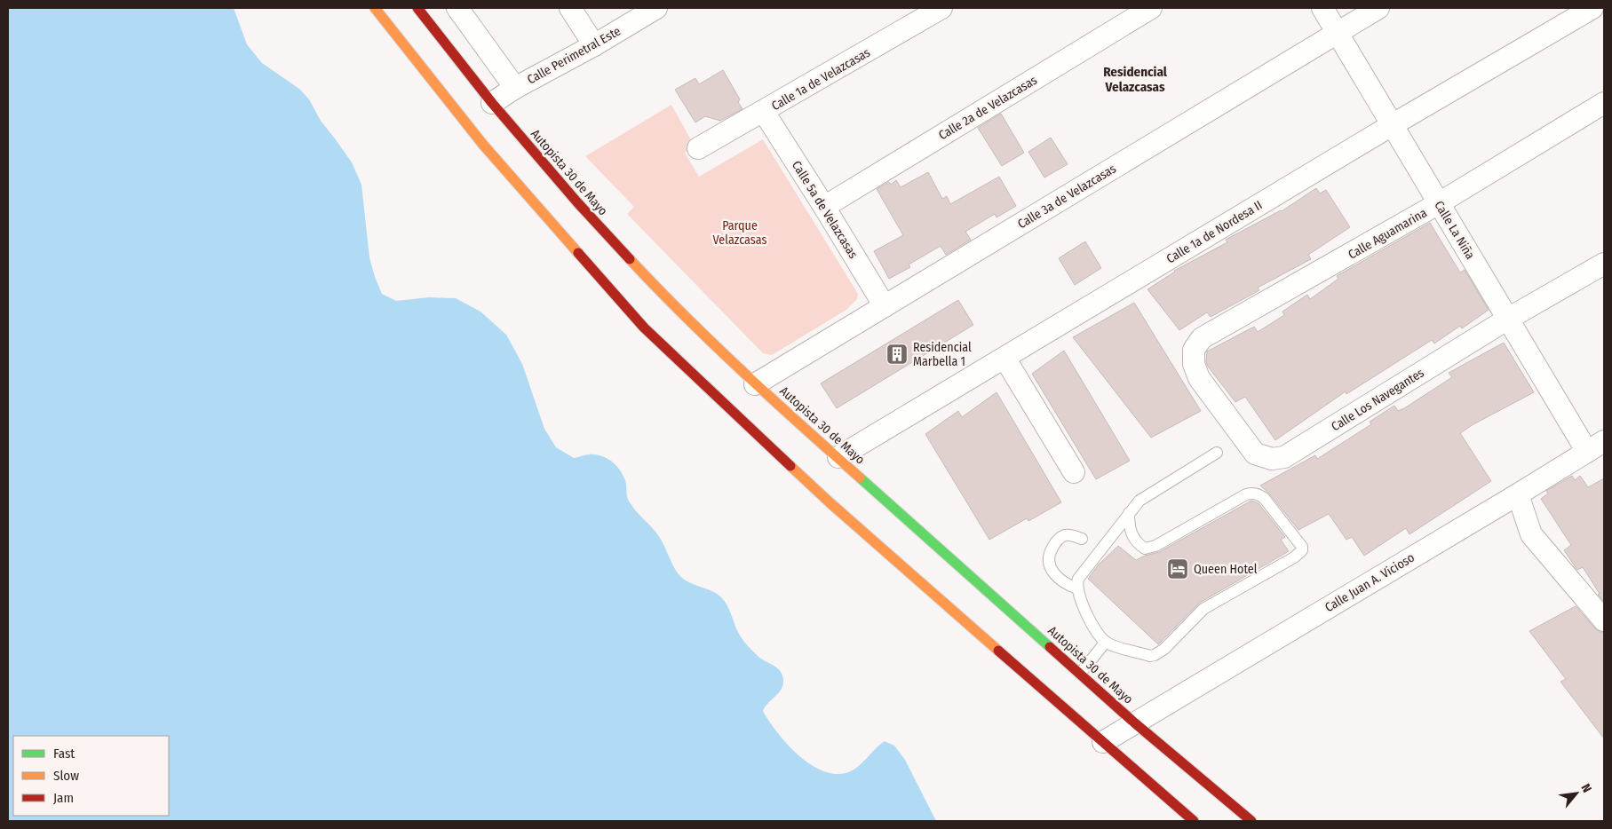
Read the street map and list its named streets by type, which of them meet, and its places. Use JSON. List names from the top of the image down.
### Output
{
  "streets": {
    "highway": ["Autopista 30 de Mayo"],
    "street": [
      "Calle Perimetral Este",
      "Calle 1a de Velazcasas",
      "Calle 2a de Velazcasas",
      "Calle 3a de Velazcasas",
      "Calle 5a de Velazcasas",
      "Calle La Niña",
      "Calle 1a de Nordesa II",
      "Calle Aguamarina",
      "Calle Los Navegantes",
      "Calle Juan A. Vicioso"
    ]
  },
  "crossings": [
    ["Calle Perimetral Este", "Autopista 30 de Mayo"],
    ["Calle 1a de Velazcasas", "Calle 5a de Velazcasas"],
    ["Calle 2a de Velazcasas", "Calle 5a de Velazcasas"],
    ["Autopista 30 de Mayo", "Calle 3a de Velazcasas"],
    ["Autopista 30 de Mayo", "Calle 1a de Nordesa II"],
    ["Autopista 30 de Mayo", "Calle Juan A. Vicioso"],
    ["Calle 3a de Velazcasas", "Calle 5a de Velazcasas"],
    ["Calle 3a de Velazcasas", "Calle La Niña"],
    ["Calle La Niña", "Calle 1a de Nordesa II"],
    ["Calle La Niña", "Calle Aguamarina"],
    ["Calle La Niña", "Calle Los Navegantes"],
    ["Calle La Niña", "Calle Juan A. Vicioso"],
    ["Calle Aguamarina", "Calle Los Navegantes"]
  ],
  "districts": ["Residencial Velazcasas"],
  "parks": ["Parque Velazcasas"],
  "places": {
    "building": ["Residencial Marbella 1"],
    "hotel": ["Queen Hotel"]
  },
  "legend": ["Fast", "Slow", "Jam"],
  "north": "top right"
}
